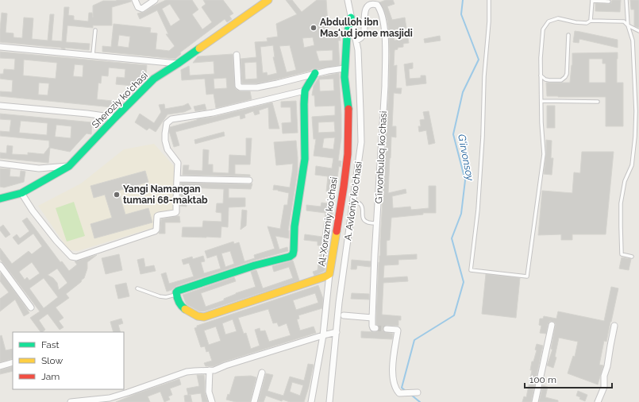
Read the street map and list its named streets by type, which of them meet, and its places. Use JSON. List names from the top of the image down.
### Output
{
  "streets": {
    "street": [
      "Sheroziy ko'chasi",
      "Gʻirvonbuloq koʻchasi",
      "A. Avloniy ko‘chasi",
      "Al-Xorazmiy koʻchasi"
    ]
  },
  "crossings": [
    ["Gʻirvonbuloq koʻchasi", "A. Avloniy ko‘chasi"],
    ["A. Avloniy ko‘chasi", "Al-Xorazmiy koʻchasi"]
  ],
  "water": ["G‘irvonsoy"],
  "places": ["Abdulloh ibn Mas‘ud jome masjidi", "Yangi Namangan tumani 68-maktab"],
  "legend": ["Fast", "Slow", "Jam"],
  "scale_bar": "100 m"
}
